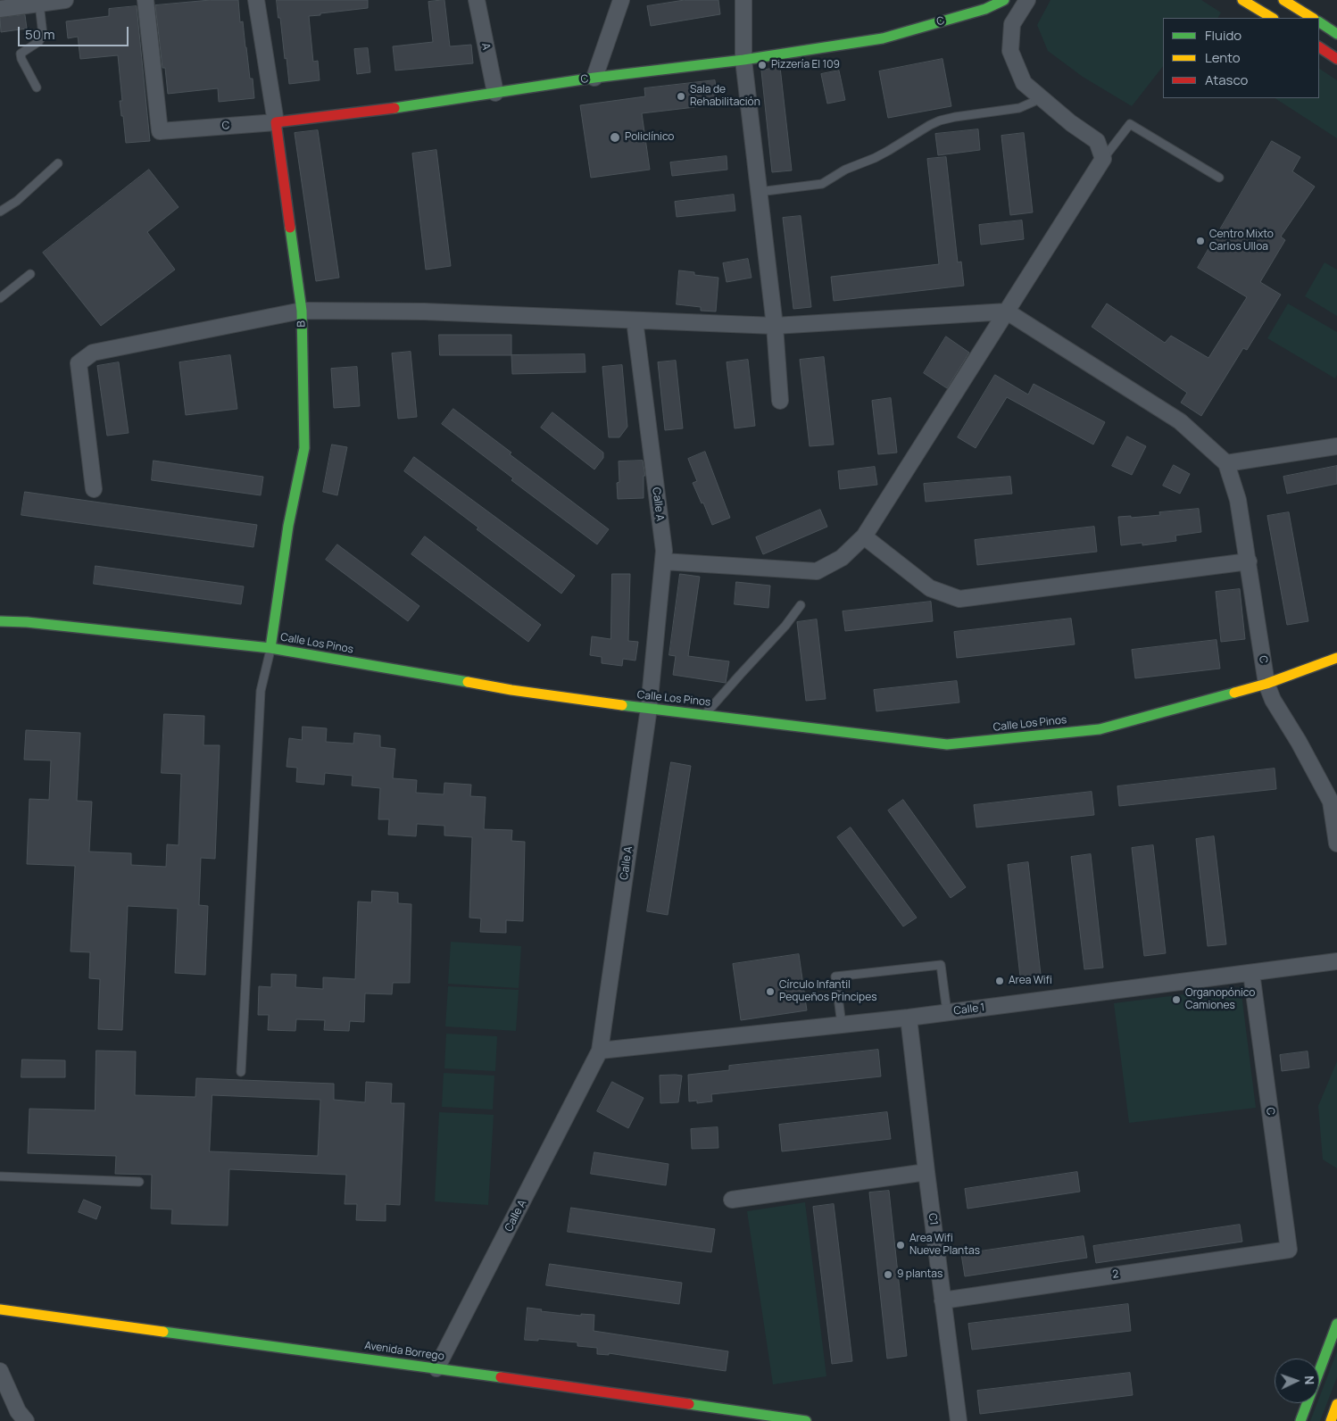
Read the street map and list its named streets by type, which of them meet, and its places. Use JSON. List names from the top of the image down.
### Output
{
  "streets": {
    "street": [
      "C",
      "A",
      "B",
      "Calle A",
      "Calle Los Pinos",
      "Calle 1",
      "C1",
      "2",
      "Avenida Borrego"
    ]
  },
  "crossings": [
    ["C", "A"],
    ["C", "B"],
    ["C", "Calle Los Pinos"],
    ["C", "Calle 1"],
    ["C", "2"],
    ["B", "Calle Los Pinos"],
    ["Calle A", "Calle Los Pinos"],
    ["Calle A", "Calle 1"],
    ["Calle A", "Avenida Borrego"],
    ["Calle 1", "C1"],
    ["C1", "2"]
  ],
  "places": [
    "Pizzería El 109",
    "Sala de Rehabilitación",
    "Policlínico",
    "Centro Mixto Carlos Ulloa",
    "Area Wifi",
    "Círculo Infantil Pequeños Principes",
    "Organopónico Camiones",
    "Area Wifi Nueve Plantas",
    "9 plantas"
  ],
  "legend": ["Fluido", "Lento", "Atasco"],
  "scale_bar": "50 m",
  "north": "right"
}
